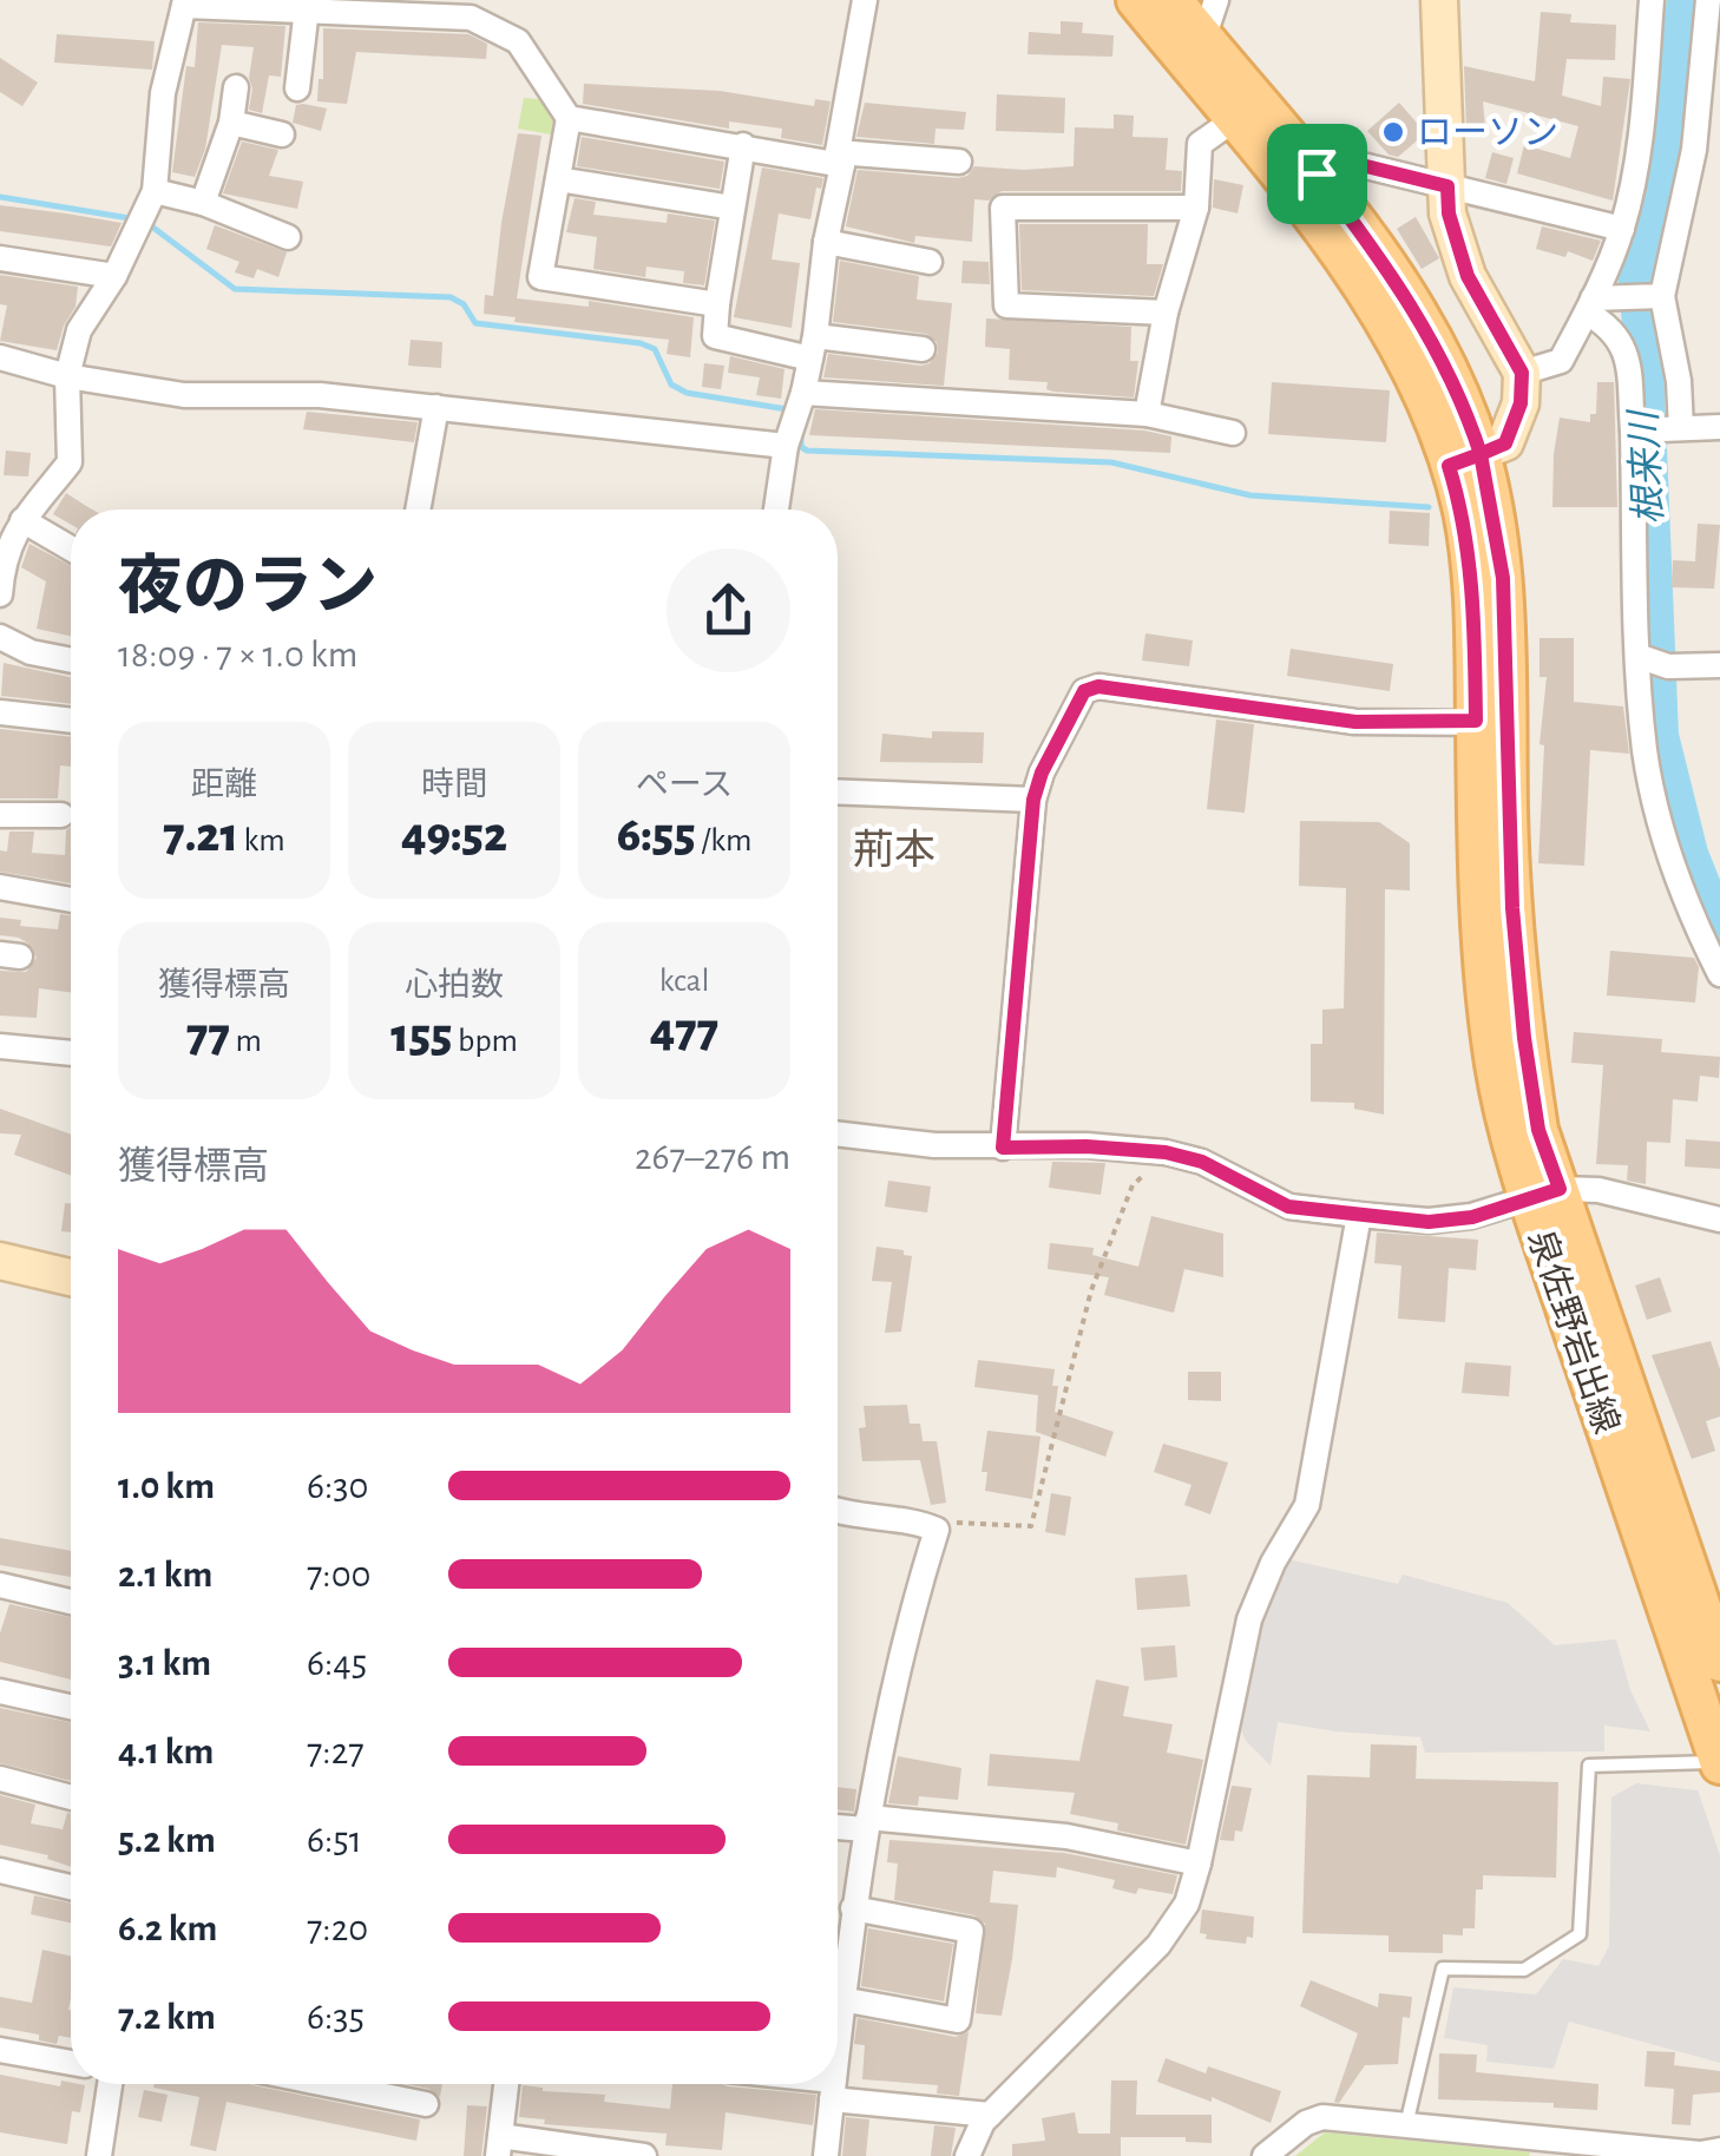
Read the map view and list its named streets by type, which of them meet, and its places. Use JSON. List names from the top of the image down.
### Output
{
  "streets": {
    "main road": ["泉佐野岩出線"]
  },
  "districts": ["荊本"],
  "water": ["根来川"],
  "places": ["ローソン"],
  "page": {
    "heading": ["夜のラン", "18:09 · 7 × 1.0 km"],
    "stats": [
      ["距離", "7.21 km"],
      ["時間", "49:52"],
      ["ペース", "6:55 /km"],
      ["獲得標高", "77 m"],
      ["心拍数", "155 bpm"],
      ["kcal", "477"]
    ],
    "chart": ["獲得標高", "267–276 m"],
    "list": [
      {
        "name": "1.0 km",
        "note": "6:30"
      },
      {
        "name": "2.1 km",
        "note": "7:00"
      },
      {
        "name": "3.1 km",
        "note": "6:45"
      },
      {
        "name": "4.1 km",
        "note": "7:27"
      },
      {
        "name": "5.2 km",
        "note": "6:51"
      },
      {
        "name": "6.2 km",
        "note": "7:20"
      },
      {
        "name": "7.2 km",
        "note": "6:35"
      }
    ]
  }
}
